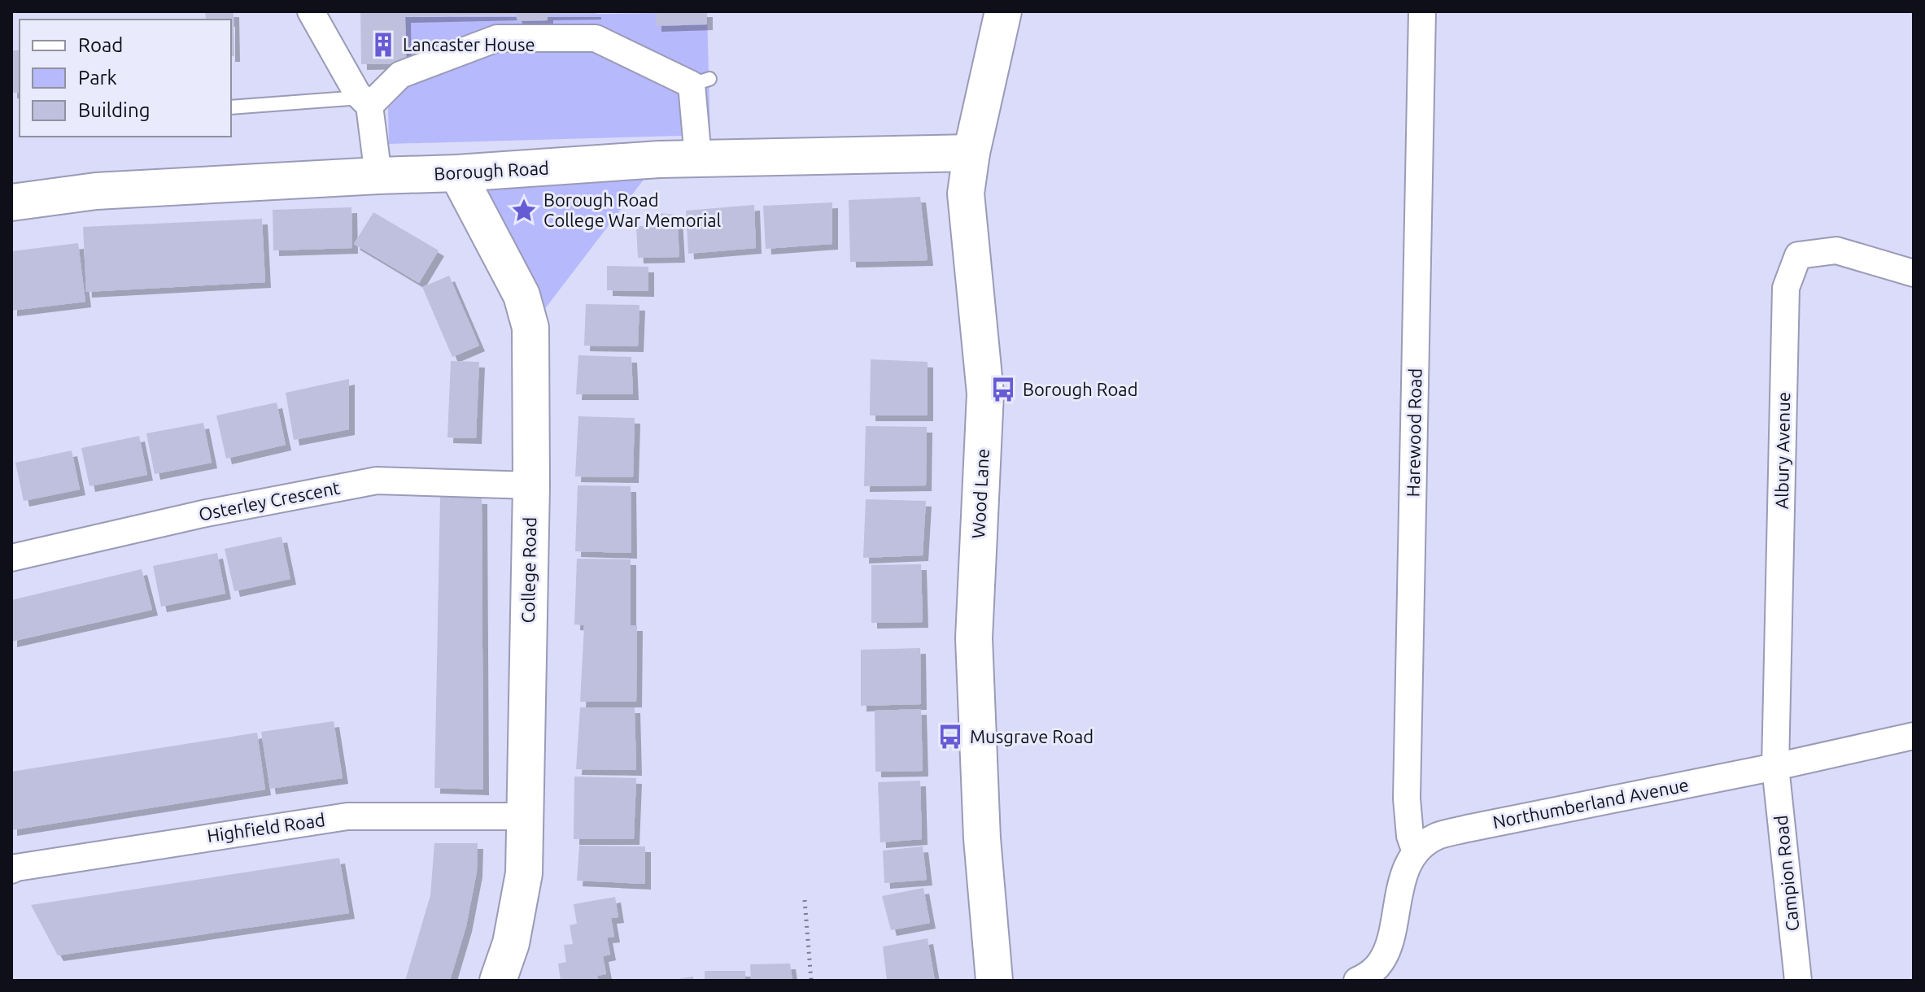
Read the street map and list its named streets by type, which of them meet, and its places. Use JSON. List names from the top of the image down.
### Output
{
  "streets": {
    "street": [
      "Borough Road",
      "Harewood Road",
      "Albury Avenue",
      "Wood Lane",
      "Osterley Crescent",
      "College Road",
      "Northumberland Avenue",
      "Highfield Road",
      "Campion Road"
    ]
  },
  "crossings": [
    ["Borough Road", "Wood Lane"],
    ["Borough Road", "College Road"],
    ["Harewood Road", "Northumberland Avenue"],
    ["Albury Avenue", "Northumberland Avenue"],
    ["Albury Avenue", "Campion Road"],
    ["Osterley Crescent", "College Road"],
    ["College Road", "Highfield Road"],
    ["Northumberland Avenue", "Campion Road"]
  ],
  "places": {
    "building": ["Lancaster House"],
    "place": ["Borough Road College War Memorial"],
    "bus stop": ["Borough Road", "Musgrave Road"]
  },
  "legend": ["Road", "Park", "Building"]
}
